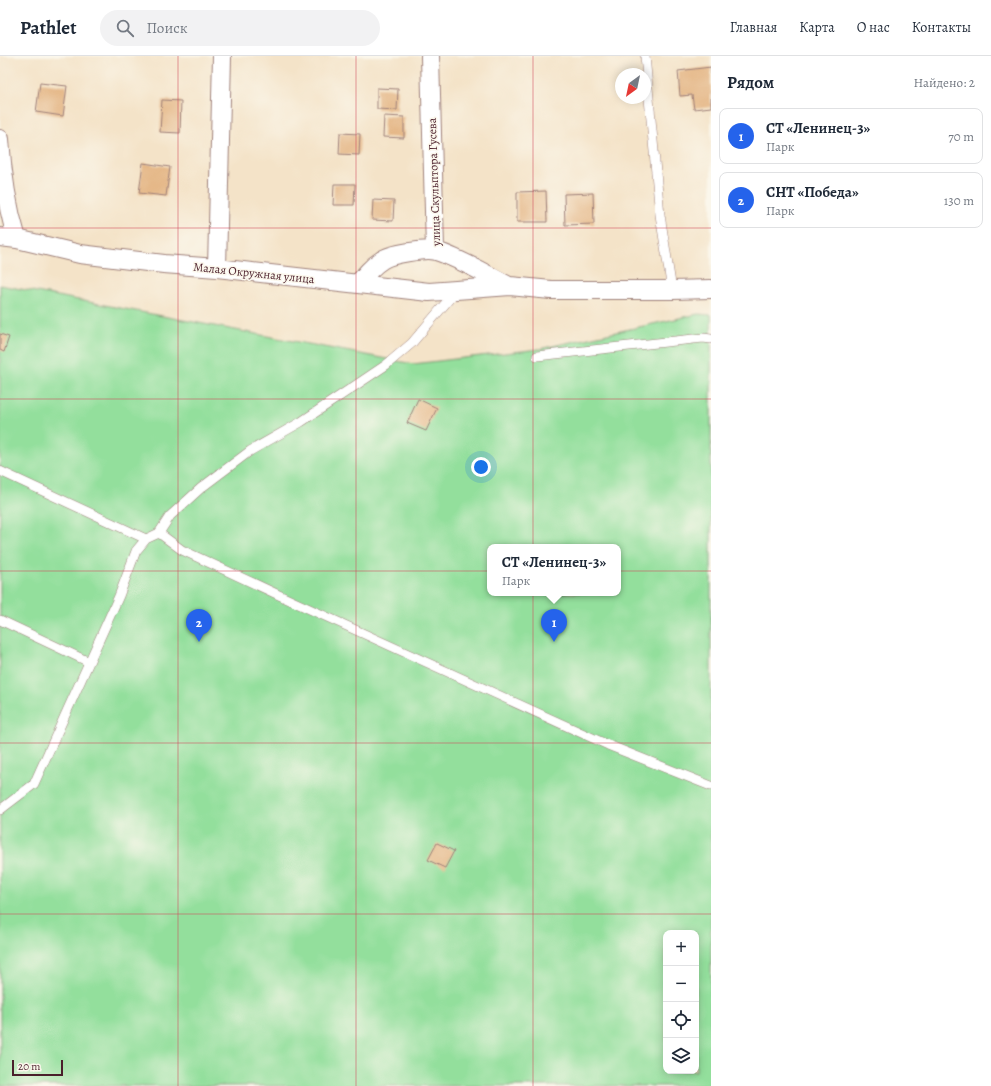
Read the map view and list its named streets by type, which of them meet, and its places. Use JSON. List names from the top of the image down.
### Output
{
  "streets": {
    "street": ["улица Скульптора Гусева", "Малая Окружная улица"]
  },
  "crossings": [
    ["улица Скульптора Гусева", "Малая Окружная улица"]
  ],
  "scale_bar": "20 m",
  "north": "bottom left",
  "page": {
    "header": "Pathlet",
    "search": "Поиск",
    "nav": [
      "Главная",
      "Карта",
      "О нас",
      "Контакты"
    ],
    "heading": ["Рядом", "Найдено: 2"],
    "list": [
      {
        "mark": "1",
        "name": "СТ «Ленинец-3»",
        "note": "Парк",
        "value": "70 m"
      },
      {
        "mark": "2",
        "name": "СНТ «Победа»",
        "note": "Парк",
        "value": "130 m"
      }
    ],
    "popup": ["СТ «Ленинец-3»", "Парк"],
    "pins": ["1", "2"],
    "map_buttons": ["+", "−"],
    "scale": "20 m"
  }
}
